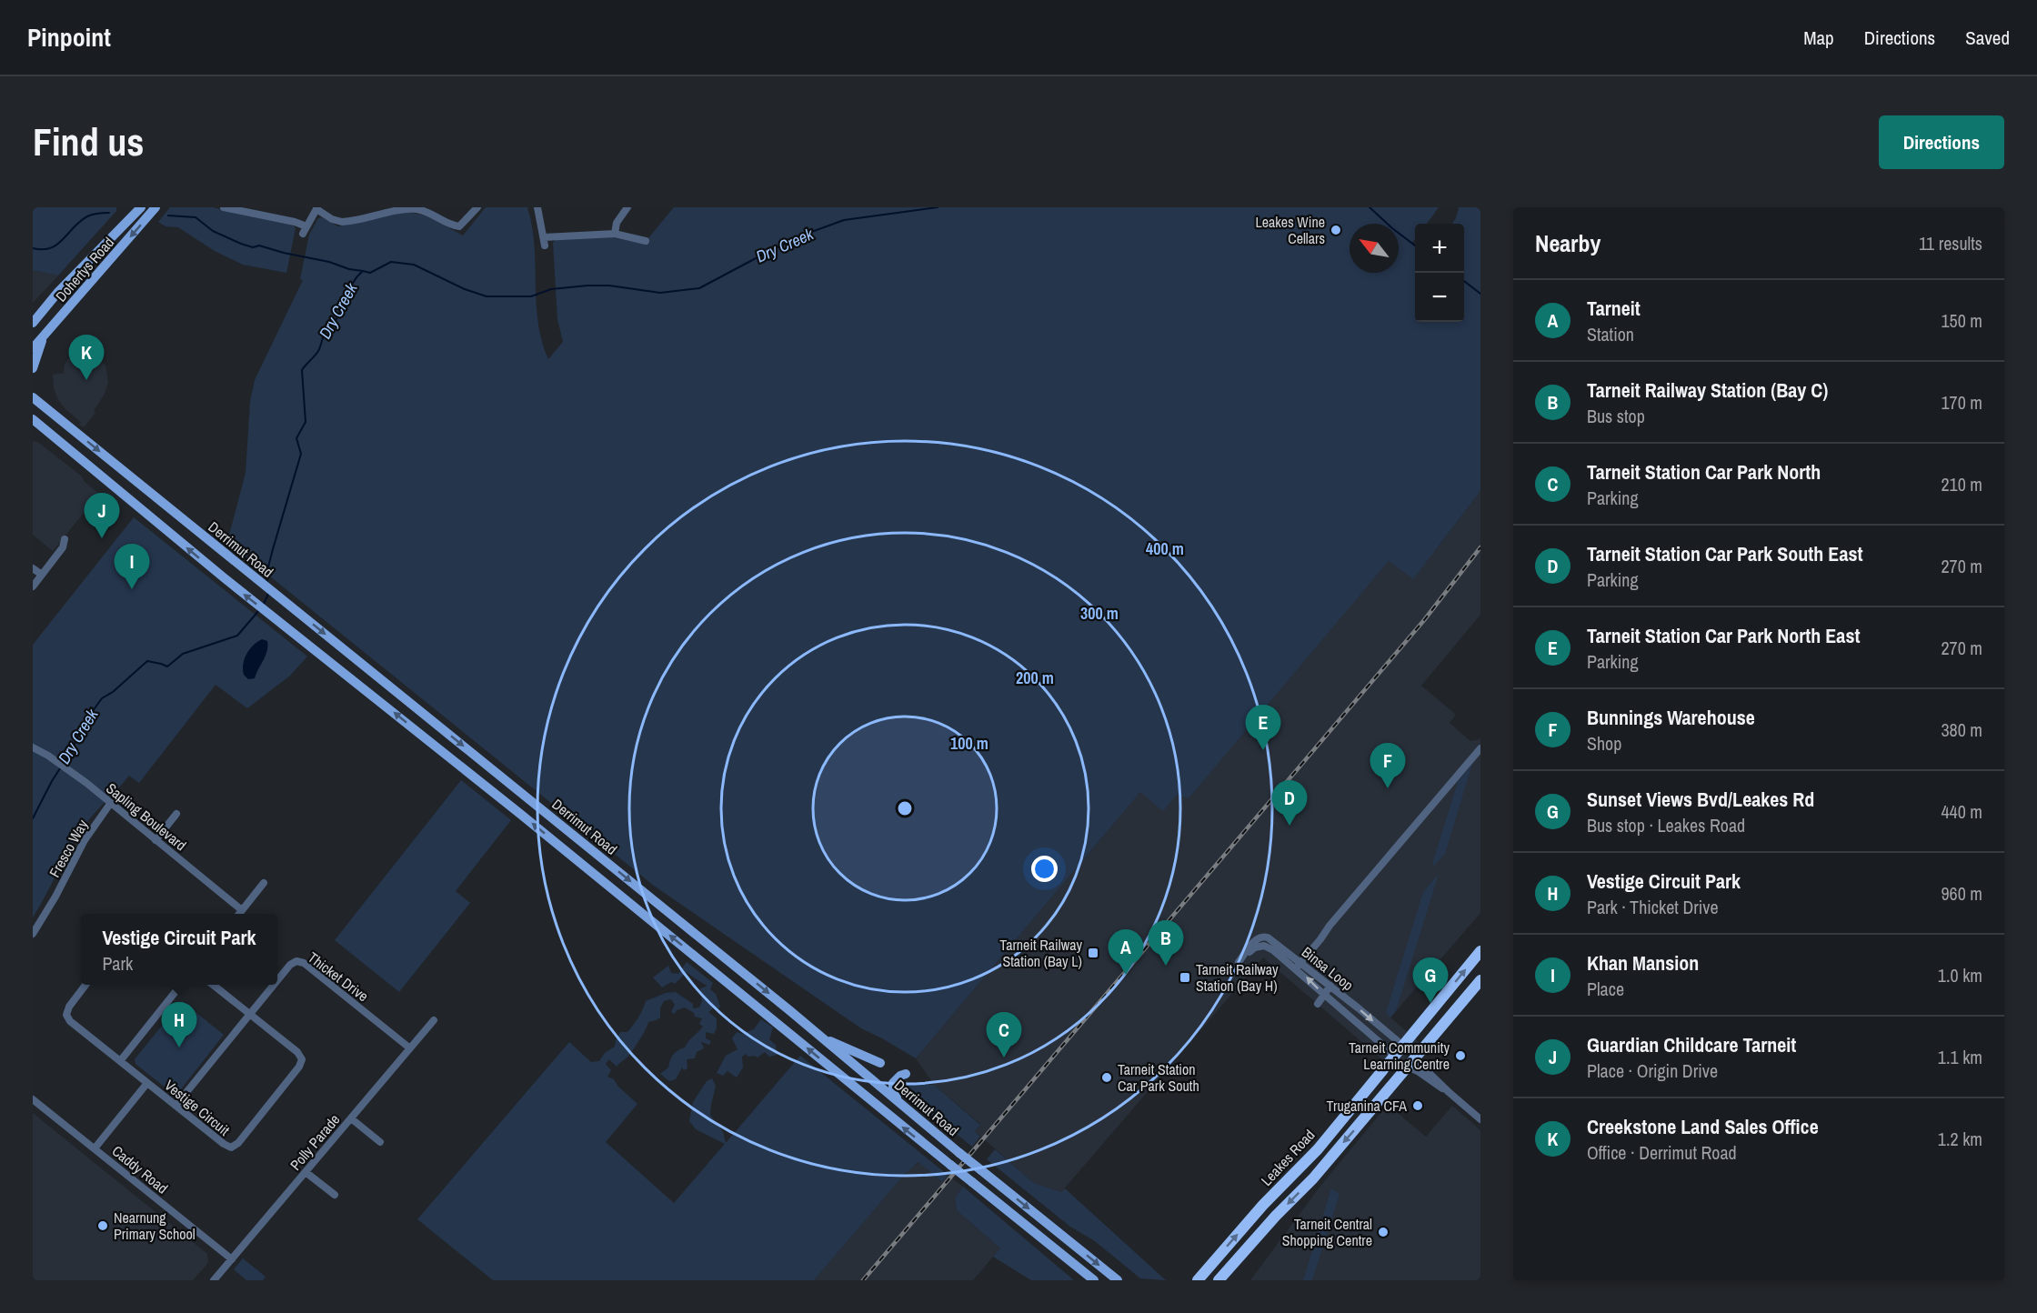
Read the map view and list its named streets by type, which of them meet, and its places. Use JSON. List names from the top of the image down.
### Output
{
  "streets": {
    "highway": ["Leakes Road"],
    "main road": ["Dohertys Road", "Derrimut Road"],
    "street": [
      "Sapling Boulevard",
      "Fresco Way",
      "Binsa Loop",
      "Thicket Drive",
      "Vestige Circuit",
      "Polly Parade",
      "Caddy Road"
    ]
  },
  "crossings": [
    ["Sapling Boulevard", "Fresco Way"],
    ["Binsa Loop", "Leakes Road"],
    ["Thicket Drive", "Vestige Circuit"],
    ["Thicket Drive", "Polly Parade"],
    ["Polly Parade", "Caddy Road"]
  ],
  "water": ["Dry Creek"],
  "places": {
    "other": [
      "Leakes Wine Cellars",
      "Tarneit Community Learning Centre",
      "Tarneit Station Car Park South",
      "Truganina CFA",
      "Nearnung Primary School",
      "Tarneit Central Shopping Centre"
    ],
    "transit": ["Tarneit Railway Station (Bay L)", "Tarneit Railway Station (Bay H)"]
  },
  "north": "top left",
  "page": {
    "header": "Pinpoint",
    "nav": ["Map", "Directions", "Saved"],
    "buttons": "Directions",
    "title": "Find us",
    "heading": ["Nearby", "11 results"],
    "map_buttons": ["+", "−"],
    "list": [
      {
        "mark": "A",
        "name": "Tarneit",
        "note": "Station",
        "value": "150 m"
      },
      {
        "mark": "B",
        "name": "Tarneit Railway Station (Bay C)",
        "note": "Bus stop",
        "value": "170 m"
      },
      {
        "mark": "C",
        "name": "Tarneit Station Car Park North",
        "note": "Parking",
        "value": "210 m"
      },
      {
        "mark": "D",
        "name": "Tarneit Station Car Park South East",
        "note": "Parking",
        "value": "270 m"
      },
      {
        "mark": "E",
        "name": "Tarneit Station Car Park North East",
        "note": "Parking",
        "value": "270 m"
      },
      {
        "mark": "F",
        "name": "Bunnings Warehouse",
        "note": "Shop",
        "value": "380 m"
      },
      {
        "mark": "G",
        "name": "Sunset Views Bvd/Leakes Rd",
        "note": "Bus stop · Leakes Road",
        "value": "440 m"
      },
      {
        "mark": "H",
        "name": "Vestige Circuit Park",
        "note": "Park · Thicket Drive",
        "value": "960 m"
      },
      {
        "mark": "I",
        "name": "Khan Mansion",
        "note": "Place",
        "value": "1.0 km"
      },
      {
        "mark": "J",
        "name": "Guardian Childcare Tarneit",
        "note": "Place · Origin Drive",
        "value": "1.1 km"
      },
      {
        "mark": "K",
        "name": "Creekstone Land Sales Office",
        "note": "Office · Derrimut Road",
        "value": "1.2 km"
      }
    ],
    "pins": [
      "K",
      "J",
      "I",
      "E",
      "F",
      "D",
      "B",
      "A",
      "G",
      "H",
      "C"
    ],
    "popup": ["Vestige Circuit Park", "Park"]
  },
  "rings": [
    "400 m",
    "300 m",
    "200 m",
    "100 m"
  ]
}
